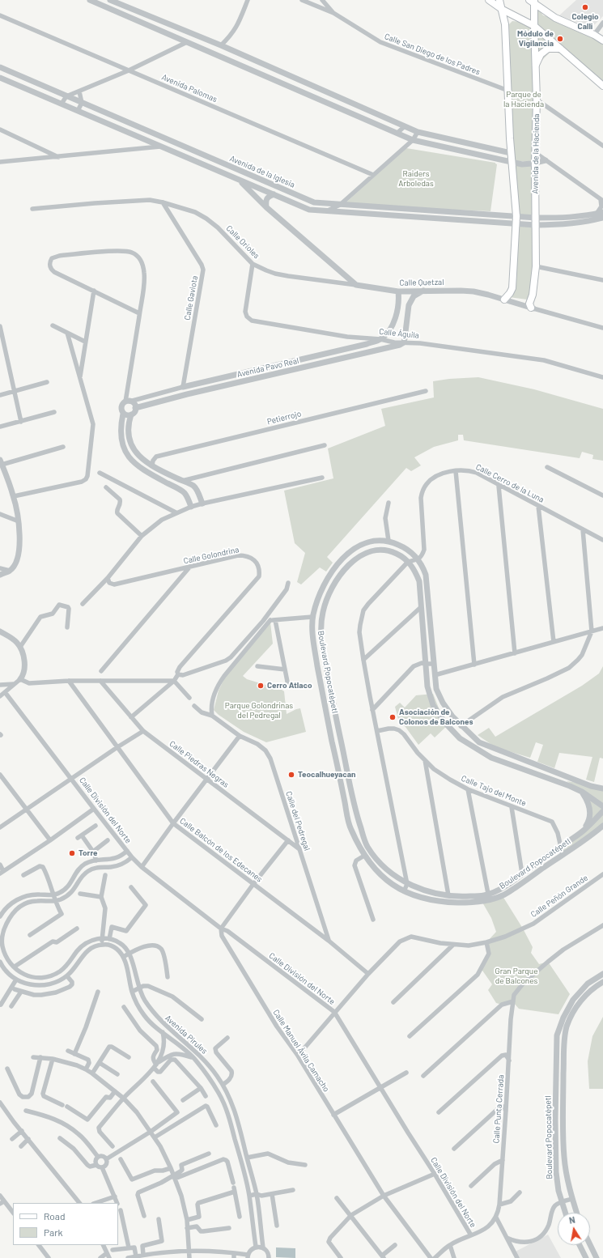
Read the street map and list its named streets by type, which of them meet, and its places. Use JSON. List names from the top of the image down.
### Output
{
  "streets": {
    "main road": ["Avenida de la Hacienda"],
    "street": [
      "Calle San Diego de los Padres",
      "Avenida Palomas",
      "Avenida de la Iglesia",
      "Calle Orioles",
      "Calle Quetzal",
      "Calle Gaviota",
      "Calle Águila",
      "Avenida Pavo Real",
      "Petierrojo",
      "Calle Cerro de la Luna",
      "Calle Golondrina",
      "Boulevard Popocatépetl",
      "Calle Piedras Negras",
      "Calle Tajo del Monte",
      "Calle División del Norte",
      "Calle del Pedregal",
      "Calle Balcón de los Edecanes",
      "Calle Peñón Grande",
      "Avenida Pirules",
      "Calle Manuel Ávila Camacho",
      "Calle Punta Cerrada"
    ]
  },
  "crossings": [
    ["Avenida de la Hacienda", "Avenida de la Iglesia"],
    ["Avenida de la Hacienda", "Calle Quetzal"],
    ["Calle Orioles", "Calle Quetzal"],
    ["Calle Orioles", "Calle Gaviota"],
    ["Calle Orioles", "Calle Águila"],
    ["Calle Gaviota", "Avenida Pavo Real"],
    ["Calle Águila", "Avenida Pavo Real"],
    ["Calle Cerro de la Luna", "Boulevard Popocatépetl"],
    ["Calle Golondrina", "Calle Piedras Negras"],
    ["Boulevard Popocatépetl", "Calle Tajo del Monte"],
    ["Calle Piedras Negras", "Calle del Pedregal"],
    ["Calle División del Norte", "Calle Manuel Ávila Camacho"],
    ["Calle del Pedregal", "Calle Balcón de los Edecanes"],
    ["Calle Balcón de los Edecanes", "Calle Peñón Grande"]
  ],
  "parks": [
    "Parque de la Hacienda",
    "Raiders Arboledas",
    "Parque Golondrinas del Pedregal",
    "Gran Parque de Balcones"
  ],
  "places": [
    "Colegio Calli",
    "Módulo de Vigilancia",
    "Cerro Atlaco",
    "Asociación de Colonos de Balcones",
    "Teocalhueyacan",
    "Torre"
  ],
  "legend": ["Road", "Park"],
  "north": "top"
}
